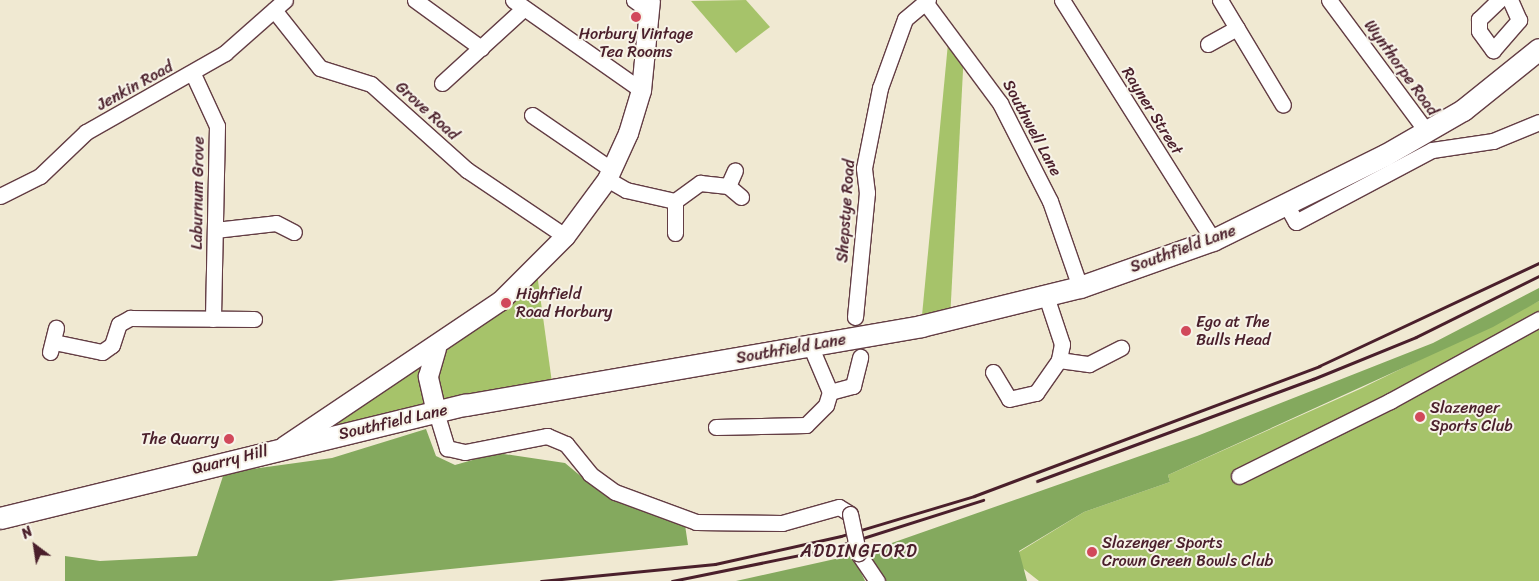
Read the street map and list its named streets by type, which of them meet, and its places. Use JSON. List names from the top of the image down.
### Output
{
  "streets": {
    "highway": ["Southfield Lane", "Quarry Hill"],
    "street": [
      "Wynthorpe Road",
      "Jenkin Road",
      "Grove Road",
      "Rayner Street",
      "Southwell Lane",
      "Laburnum Grove",
      "Shepstye Road"
    ]
  },
  "crossings": [
    ["Wynthorpe Road", "Southfield Lane"],
    ["Jenkin Road", "Grove Road"],
    ["Jenkin Road", "Laburnum Grove"],
    ["Grove Road", "Quarry Hill"],
    ["Rayner Street", "Southfield Lane"],
    ["Southwell Lane", "Shepstye Road"],
    ["Southwell Lane", "Southfield Lane"],
    ["Southfield Lane", "Quarry Hill"]
  ],
  "districts": ["ADDINGFORD"],
  "places": [
    "Horbury Vintage Tea Rooms",
    "Highfield Road Horbury",
    "Ego at The Bulls Head",
    "Slazenger Sports Club",
    "The Quarry",
    "Slazenger Sports Crown Green Bowls Club"
  ],
  "north": "top left"
}
